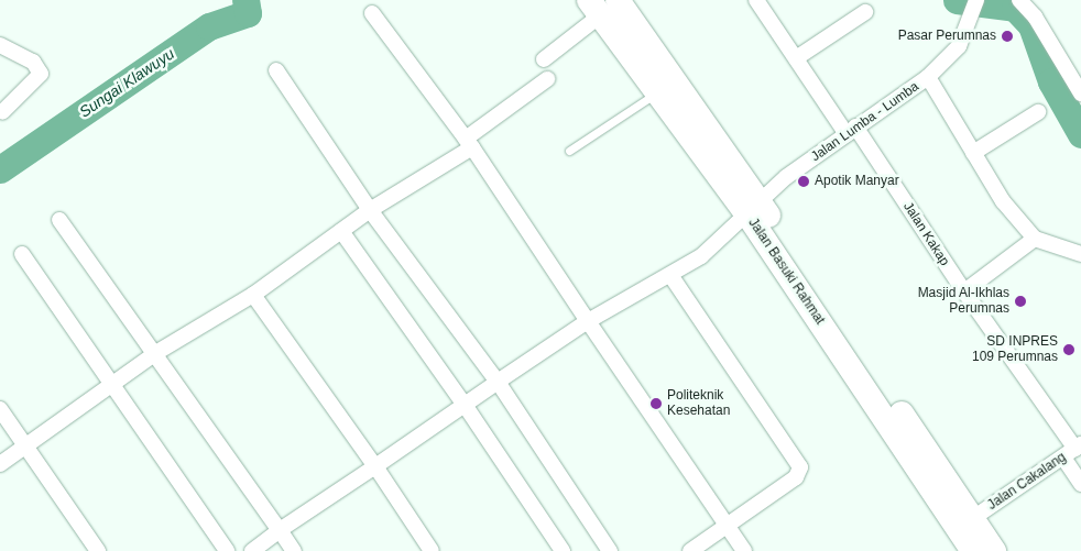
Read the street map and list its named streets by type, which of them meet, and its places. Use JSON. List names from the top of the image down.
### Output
{
  "streets": {
    "highway": ["Jalan Basuki Rahmat"],
    "street": ["Jalan Lumba - Lumba", "Jalan Kakap", "Jalan Cakalang"]
  },
  "crossings": [
    ["Jalan Lumba - Lumba", "Jalan Kakap"],
    ["Jalan Lumba - Lumba", "Jalan Basuki Rahmat"],
    ["Jalan Kakap", "Jalan Cakalang"],
    ["Jalan Basuki Rahmat", "Jalan Cakalang"]
  ],
  "water": ["Sungai Klawuyu"],
  "places": [
    "Pasar Perumnas",
    "Apotik Manyar",
    "Masjid Al-Ikhlas Perumnas",
    "SD INPRES 109 Perumnas",
    "Politeknik Kesehatan"
  ]
}
